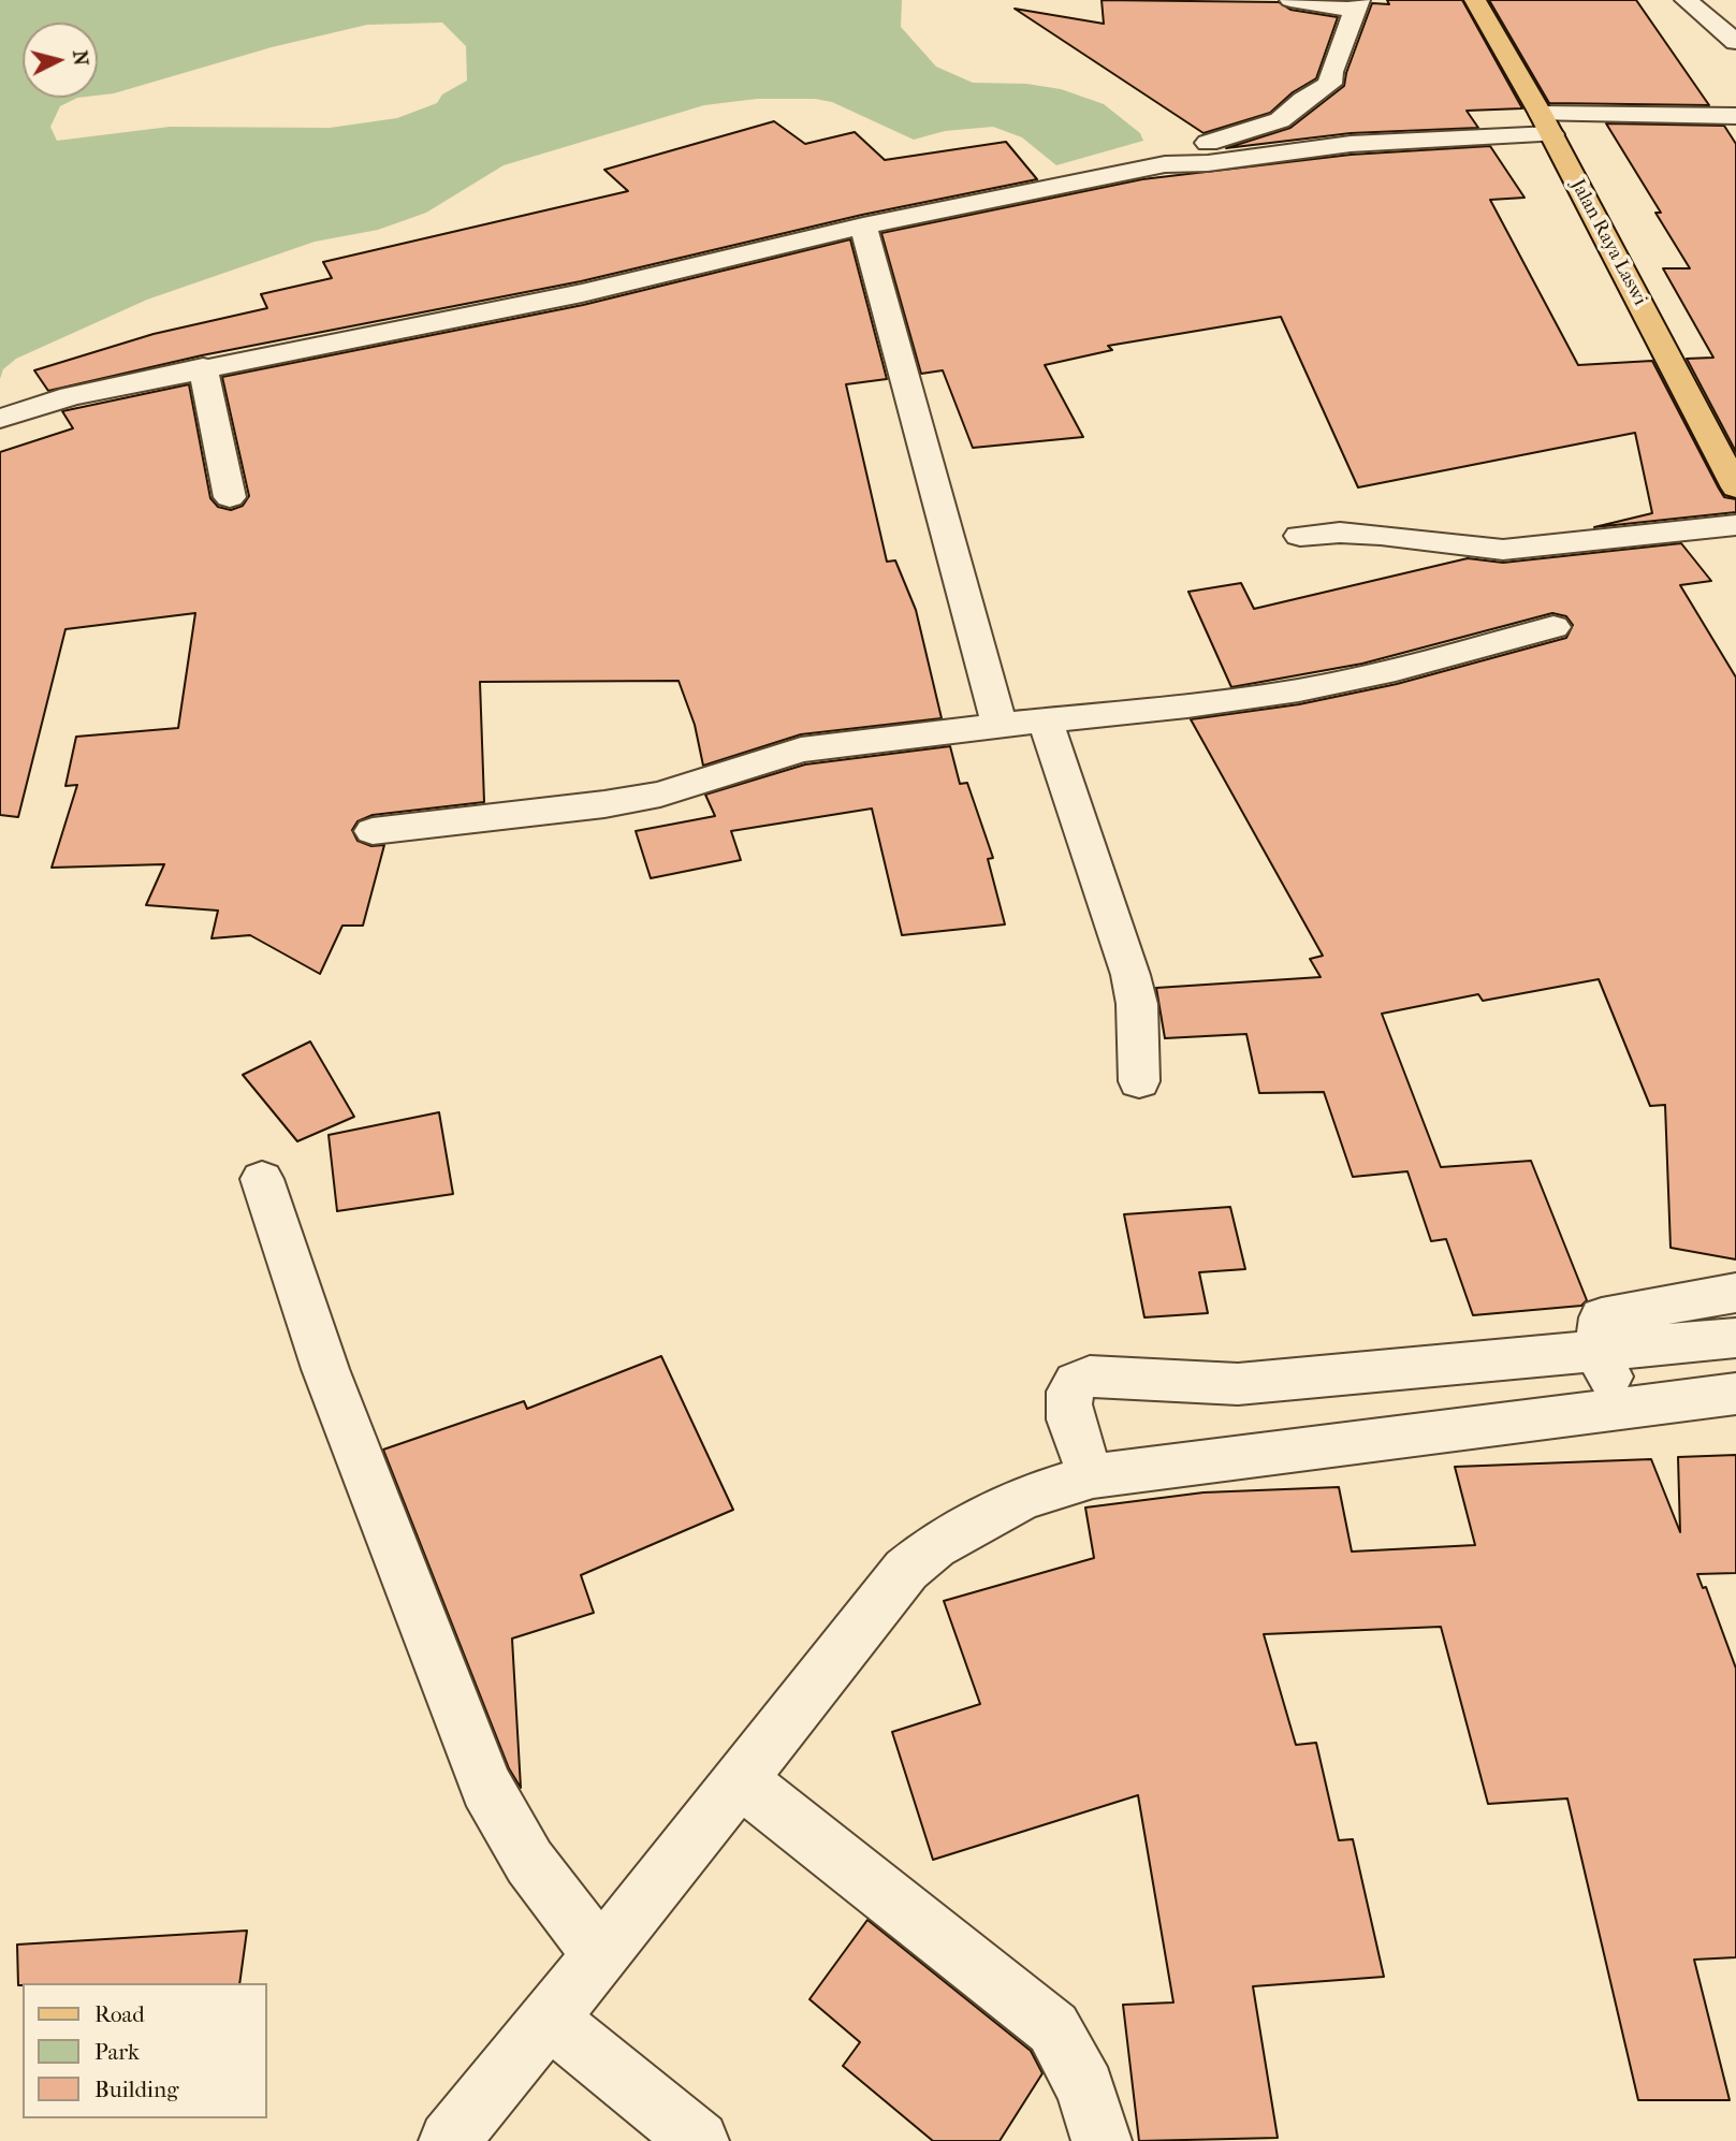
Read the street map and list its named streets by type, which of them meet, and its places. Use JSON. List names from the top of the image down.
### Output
{
  "streets": {
    "main road": ["Jalan Raya Laswi"]
  },
  "legend": ["Road", "Park", "Building"],
  "north": "right"
}
